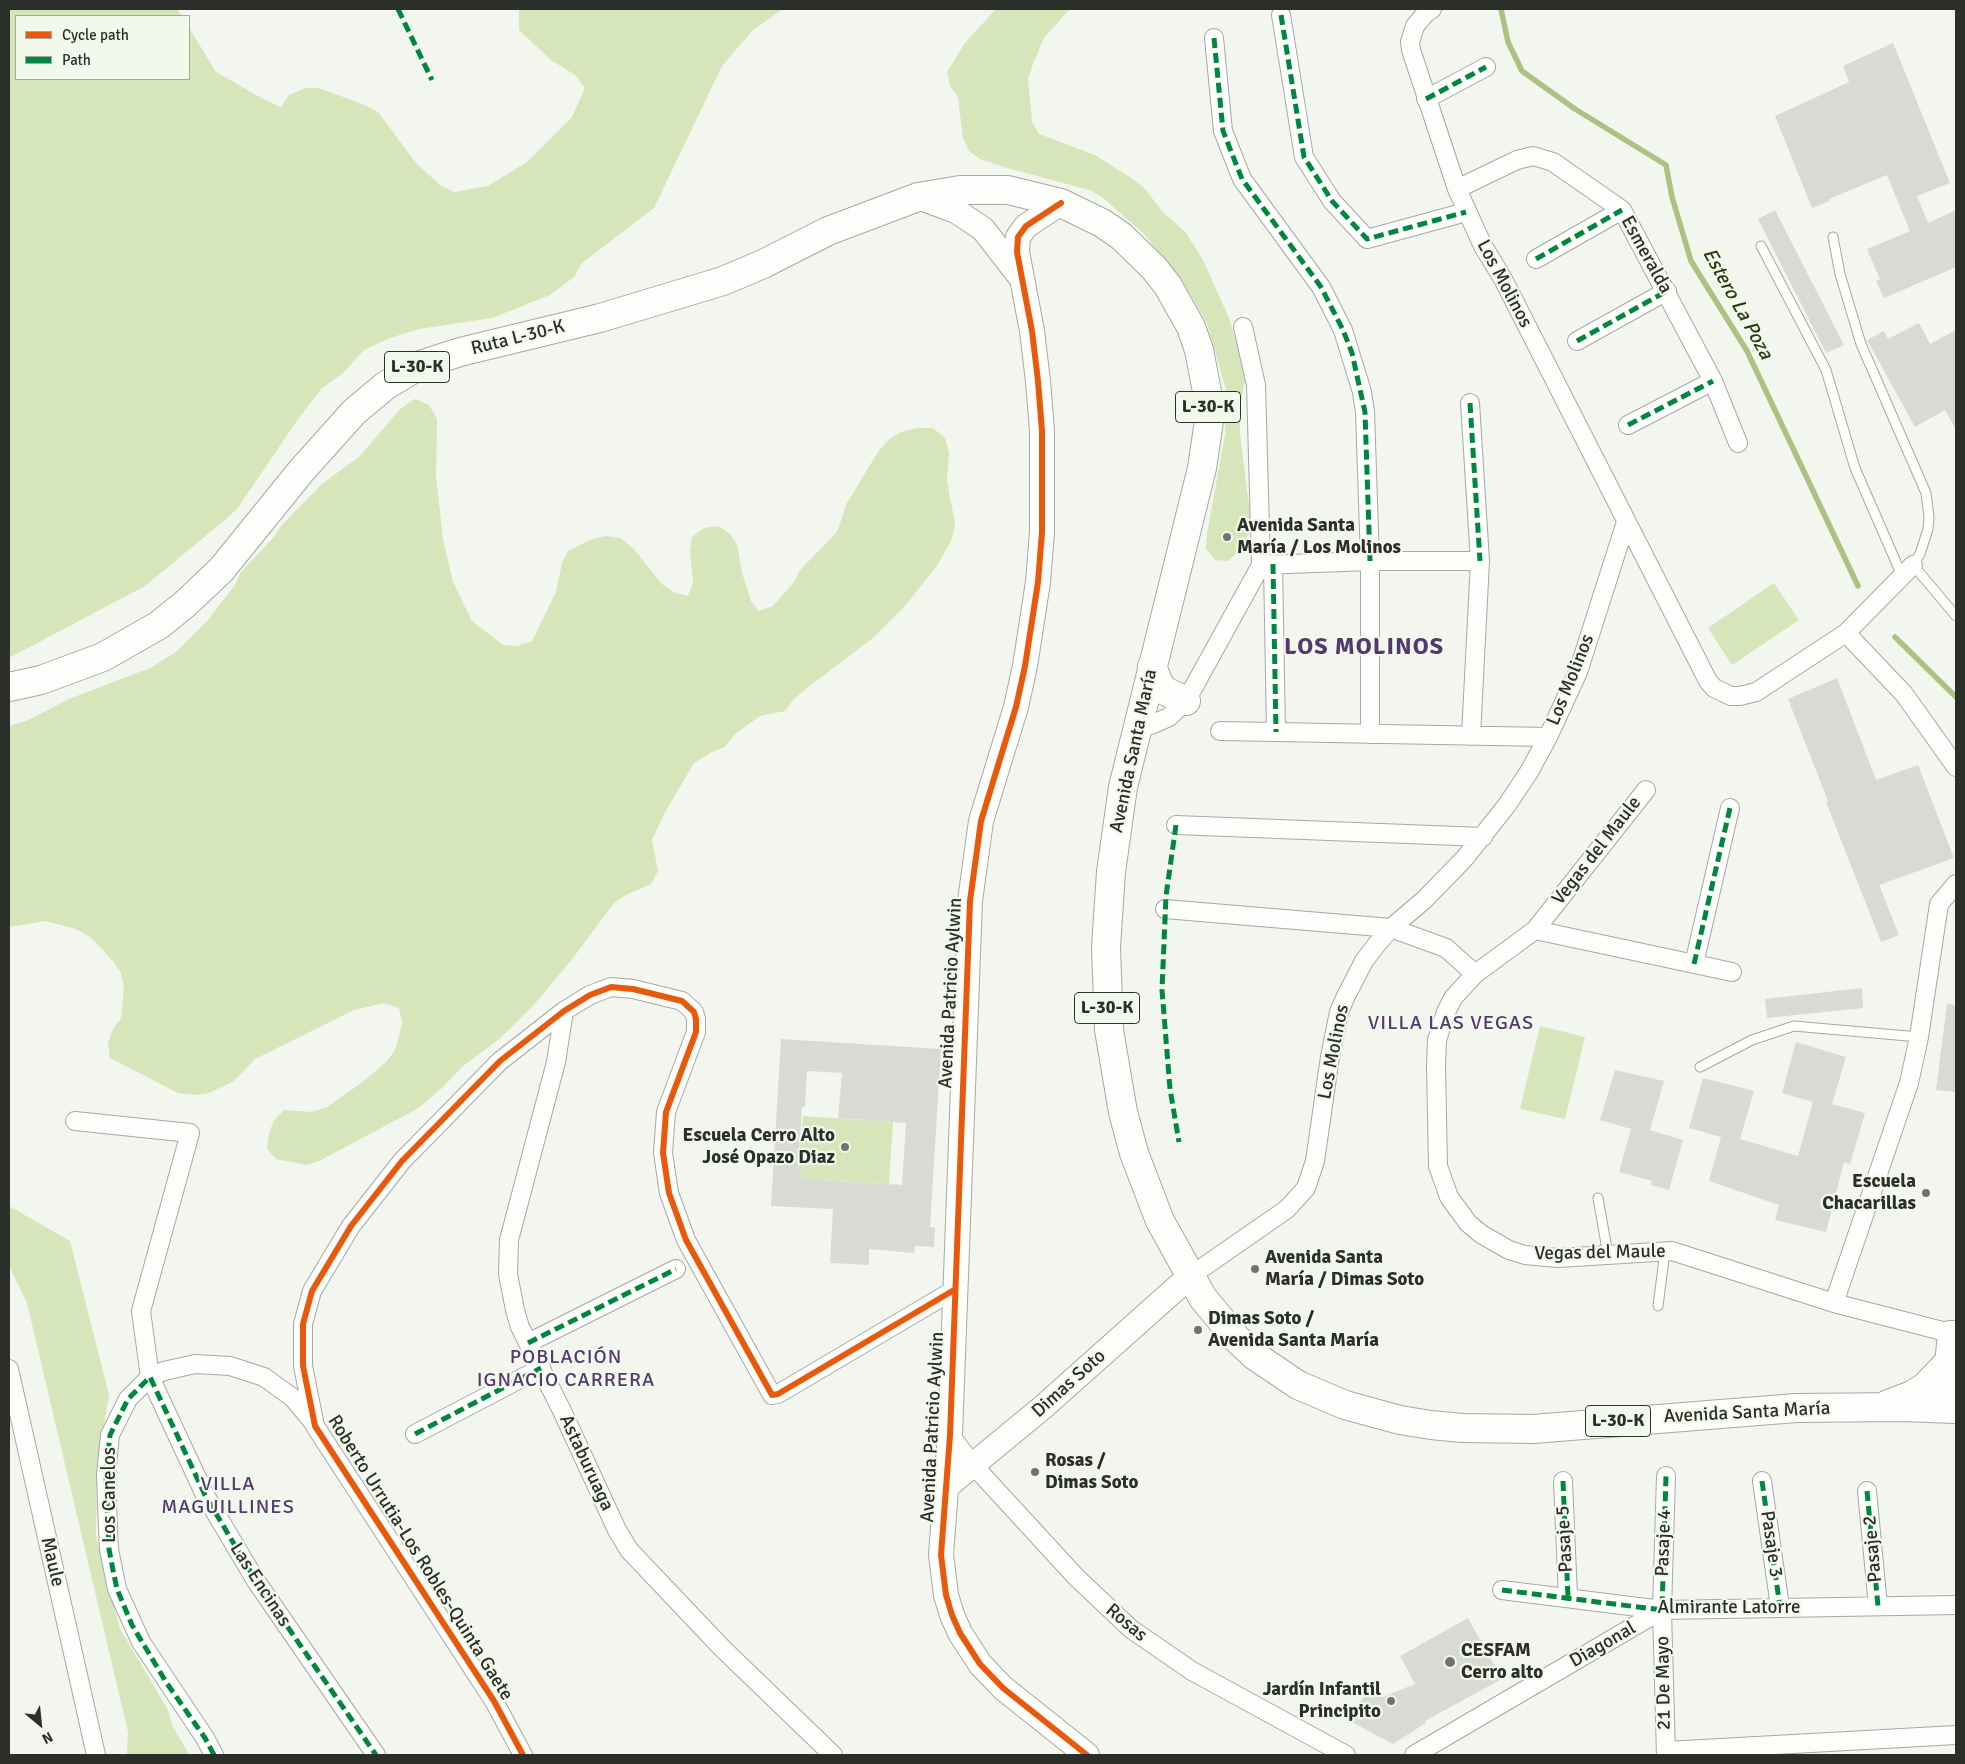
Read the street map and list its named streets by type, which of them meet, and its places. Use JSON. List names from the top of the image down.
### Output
{
  "streets": {
    "main road": ["Ruta L-30-K", "L-30-K", "Avenida Santa María"],
    "street": [
      "Esmeralda",
      "Los Molinos",
      "Vegas del Maule",
      "Avenida Patricio Aylwin",
      "Dimas Soto",
      "Astaburuaga",
      "Los Canelos",
      "Pasaje 5",
      "Pasaje 4",
      "Pasaje 3",
      "Pasaje 2",
      "Roberto Urrutia-Los Robles-Quinta Gaete",
      "Maule",
      "Las Encinas",
      "Almirante Latorre",
      "Rosas",
      "Diagonal",
      "21 De Mayo"
    ]
  },
  "crossings": [
    ["Esmeralda", "Los Molinos"],
    ["Los Molinos", "Avenida Santa María"],
    ["Los Molinos", "Dimas Soto"],
    ["Ruta L-30-K", "Avenida Santa María"],
    ["Ruta L-30-K", "Avenida Patricio Aylwin"],
    ["Avenida Santa María", "Avenida Patricio Aylwin"],
    ["Avenida Santa María", "Dimas Soto"],
    ["Avenida Patricio Aylwin", "Dimas Soto"],
    ["Avenida Patricio Aylwin", "Roberto Urrutia-Los Robles-Quinta Gaete"],
    ["Avenida Patricio Aylwin", "Rosas"],
    ["Dimas Soto", "Rosas"],
    ["Astaburuaga", "Roberto Urrutia-Los Robles-Quinta Gaete"],
    ["Los Canelos", "Las Encinas"],
    ["Pasaje 5", "Almirante Latorre"],
    ["Pasaje 4", "Almirante Latorre"],
    ["Pasaje 4", "Diagonal"],
    ["Pasaje 4", "21 De Mayo"],
    ["Pasaje 3", "Almirante Latorre"],
    ["Pasaje 2", "Almirante Latorre"],
    ["Almirante Latorre", "Diagonal"],
    ["Almirante Latorre", "21 De Mayo"],
    ["Diagonal", "21 De Mayo"]
  ],
  "districts": [
    "LOS MOLINOS",
    "VILLA LAS VEGAS",
    "POBLACIÓN IGNACIO CARRERA",
    "VILLA MAGUILLINES"
  ],
  "water": ["Estero La Poza"],
  "places": [
    "Avenida Santa María / Los Molinos",
    "Escuela Cerro Alto José Opazo Diaz",
    "Escuela Chacarillas",
    "Avenida Santa María / Dimas Soto",
    "Dimas Soto / Avenida Santa María",
    "Rosas / Dimas Soto",
    "CESFAM Cerro alto",
    "Jardín Infantil Principito"
  ],
  "legend": ["Cycle path", "Path"],
  "north": "bottom right"
}
